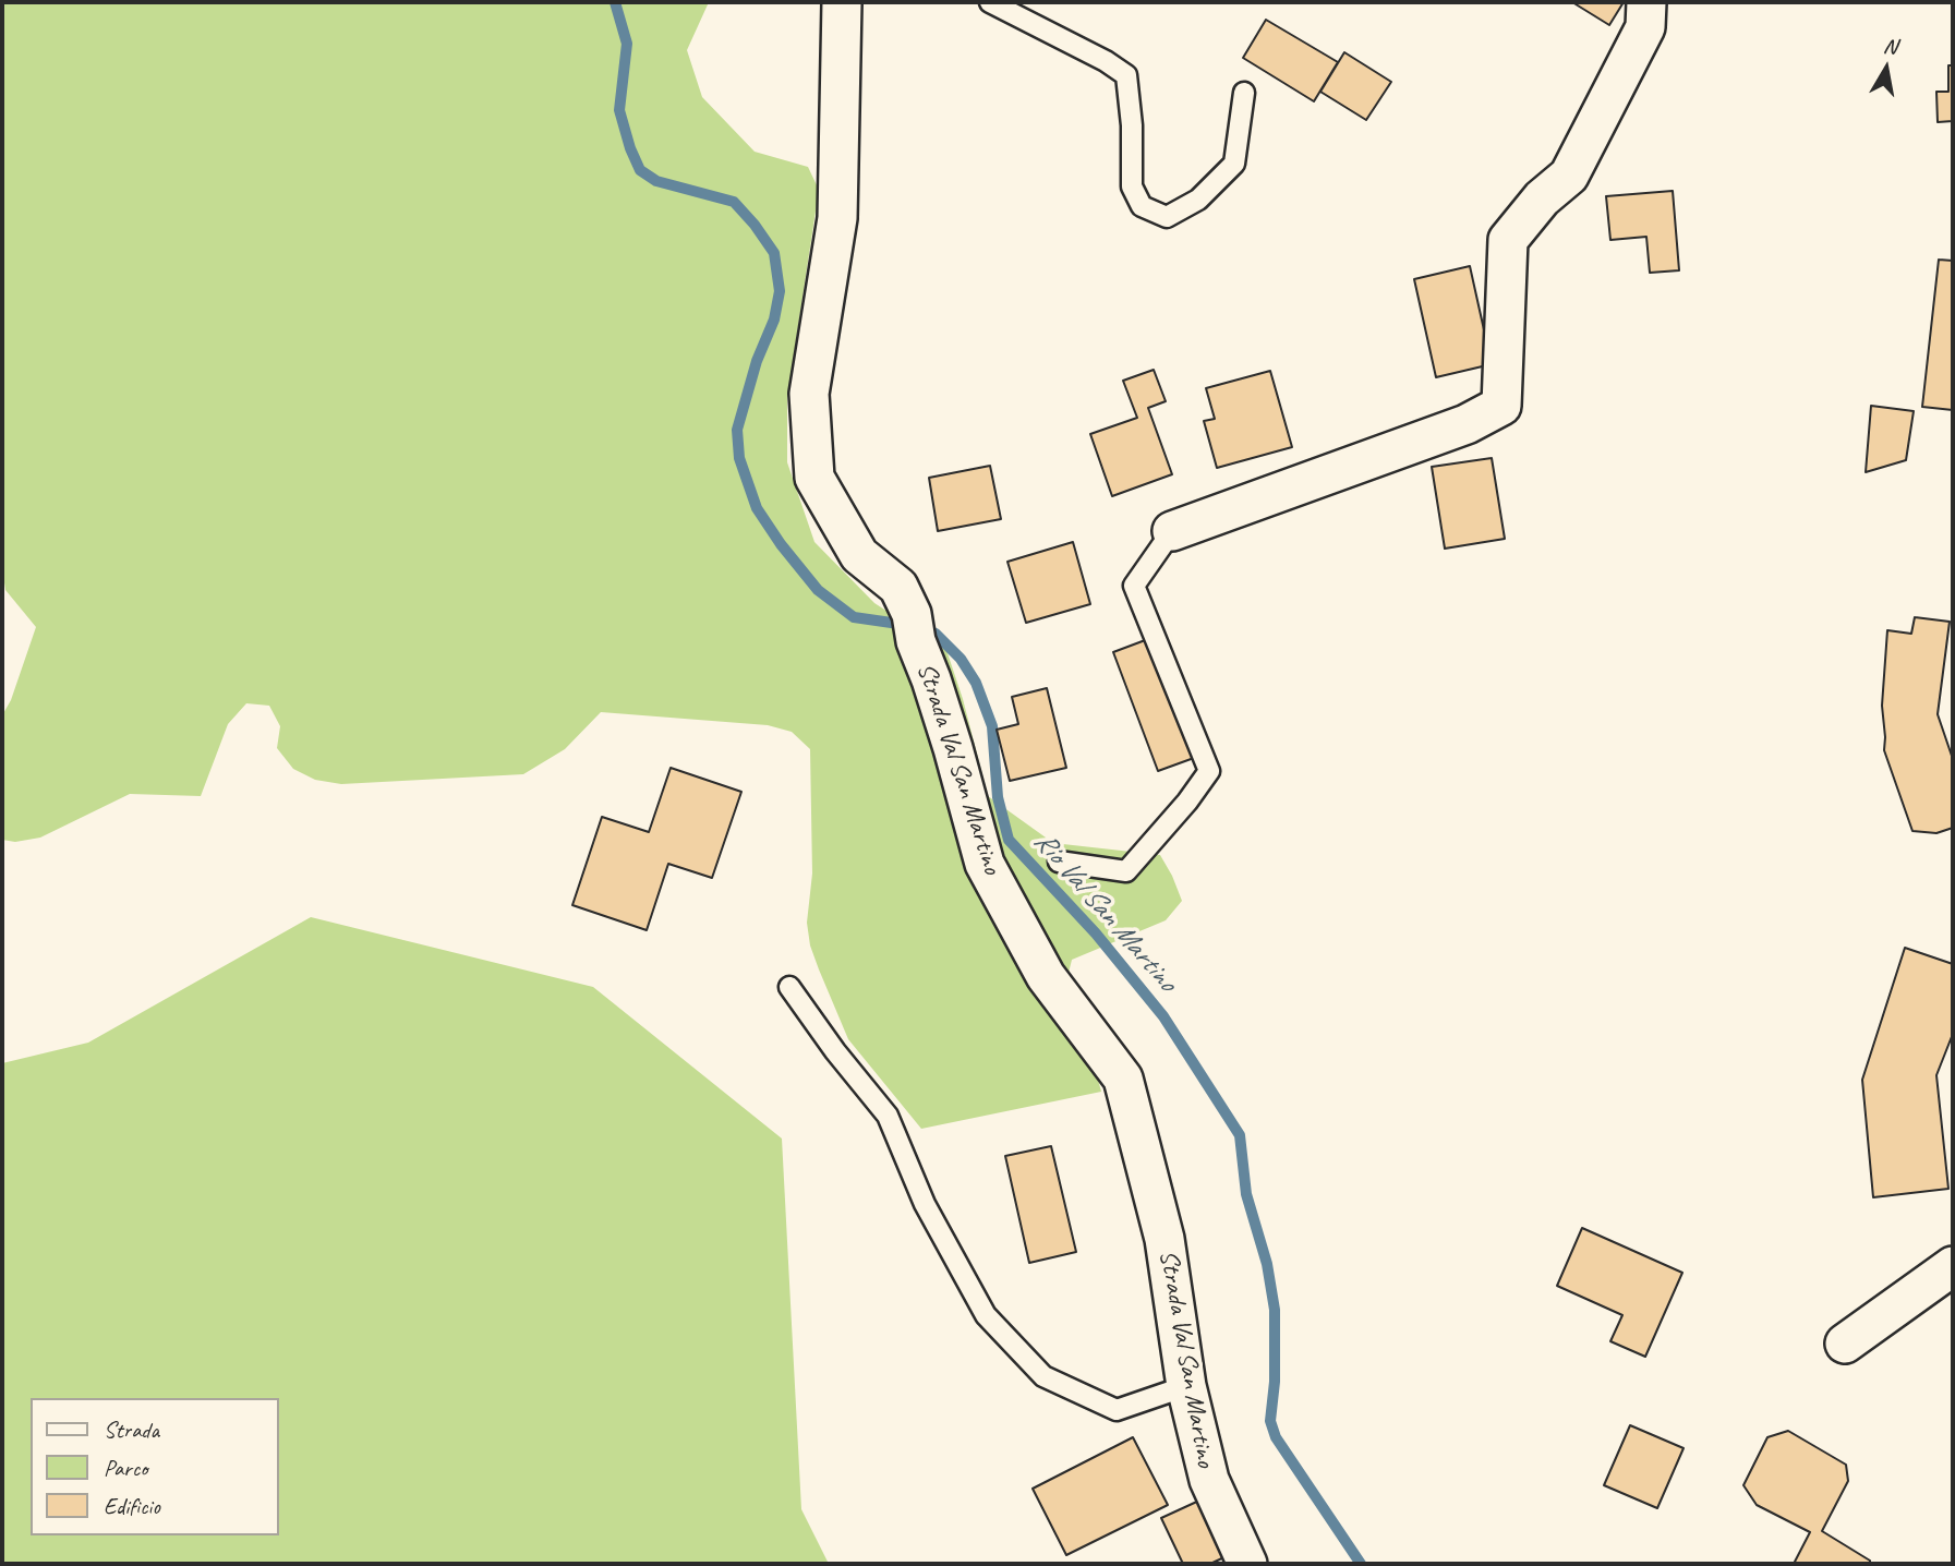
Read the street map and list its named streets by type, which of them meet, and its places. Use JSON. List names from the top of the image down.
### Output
{
  "streets": {
    "street": ["Strada Val San Martino"]
  },
  "water": ["Rio Val San Martino"],
  "legend": ["Strada", "Parco", "Edificio"],
  "north": "top"
}
